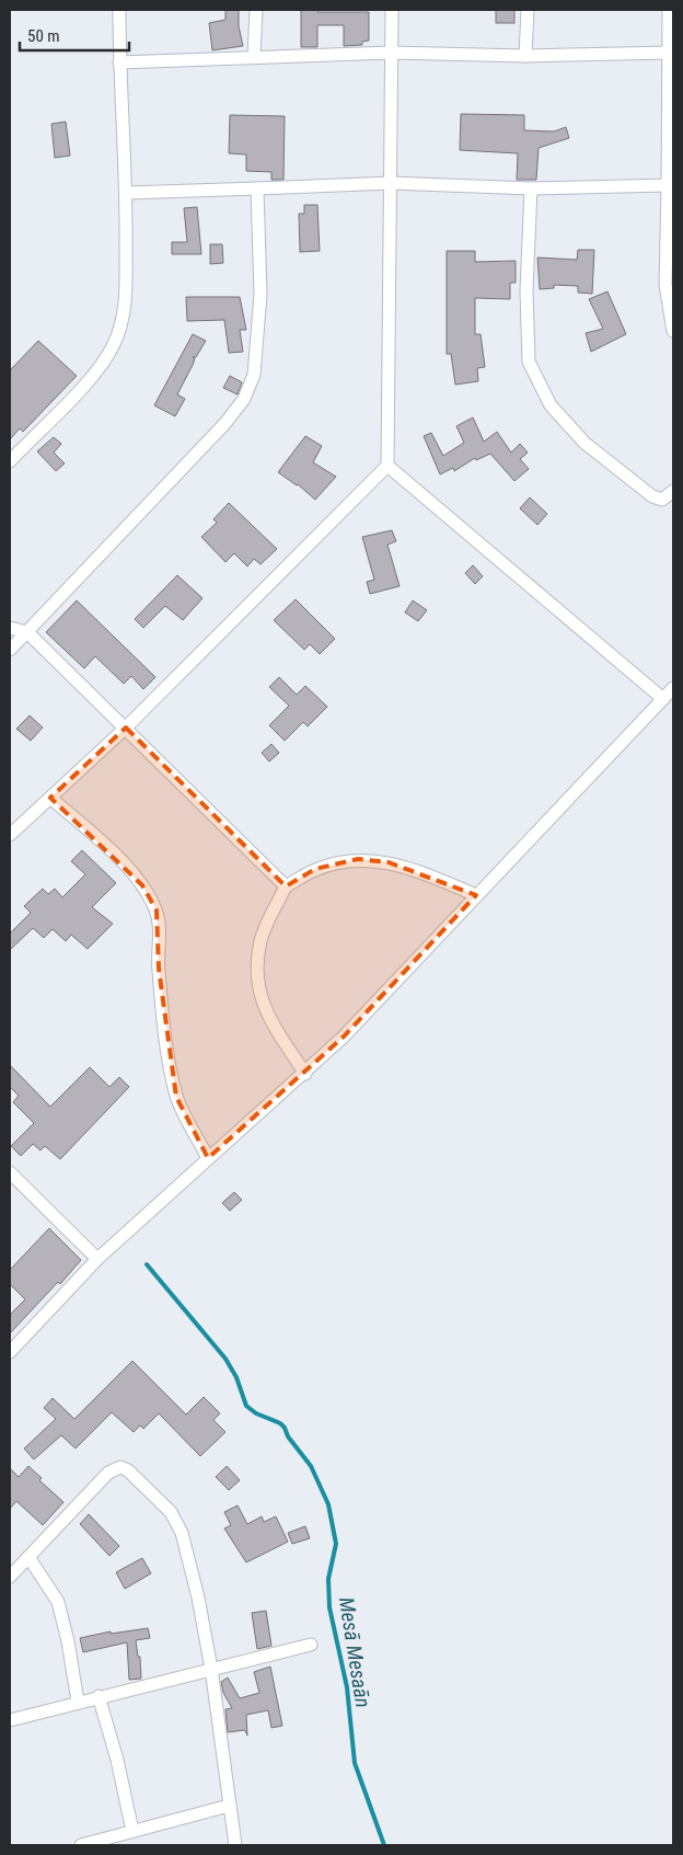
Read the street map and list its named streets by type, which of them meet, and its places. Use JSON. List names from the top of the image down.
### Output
{
  "water": ["Mesā Mesaān"],
  "scale_bar": "50 m"
}
